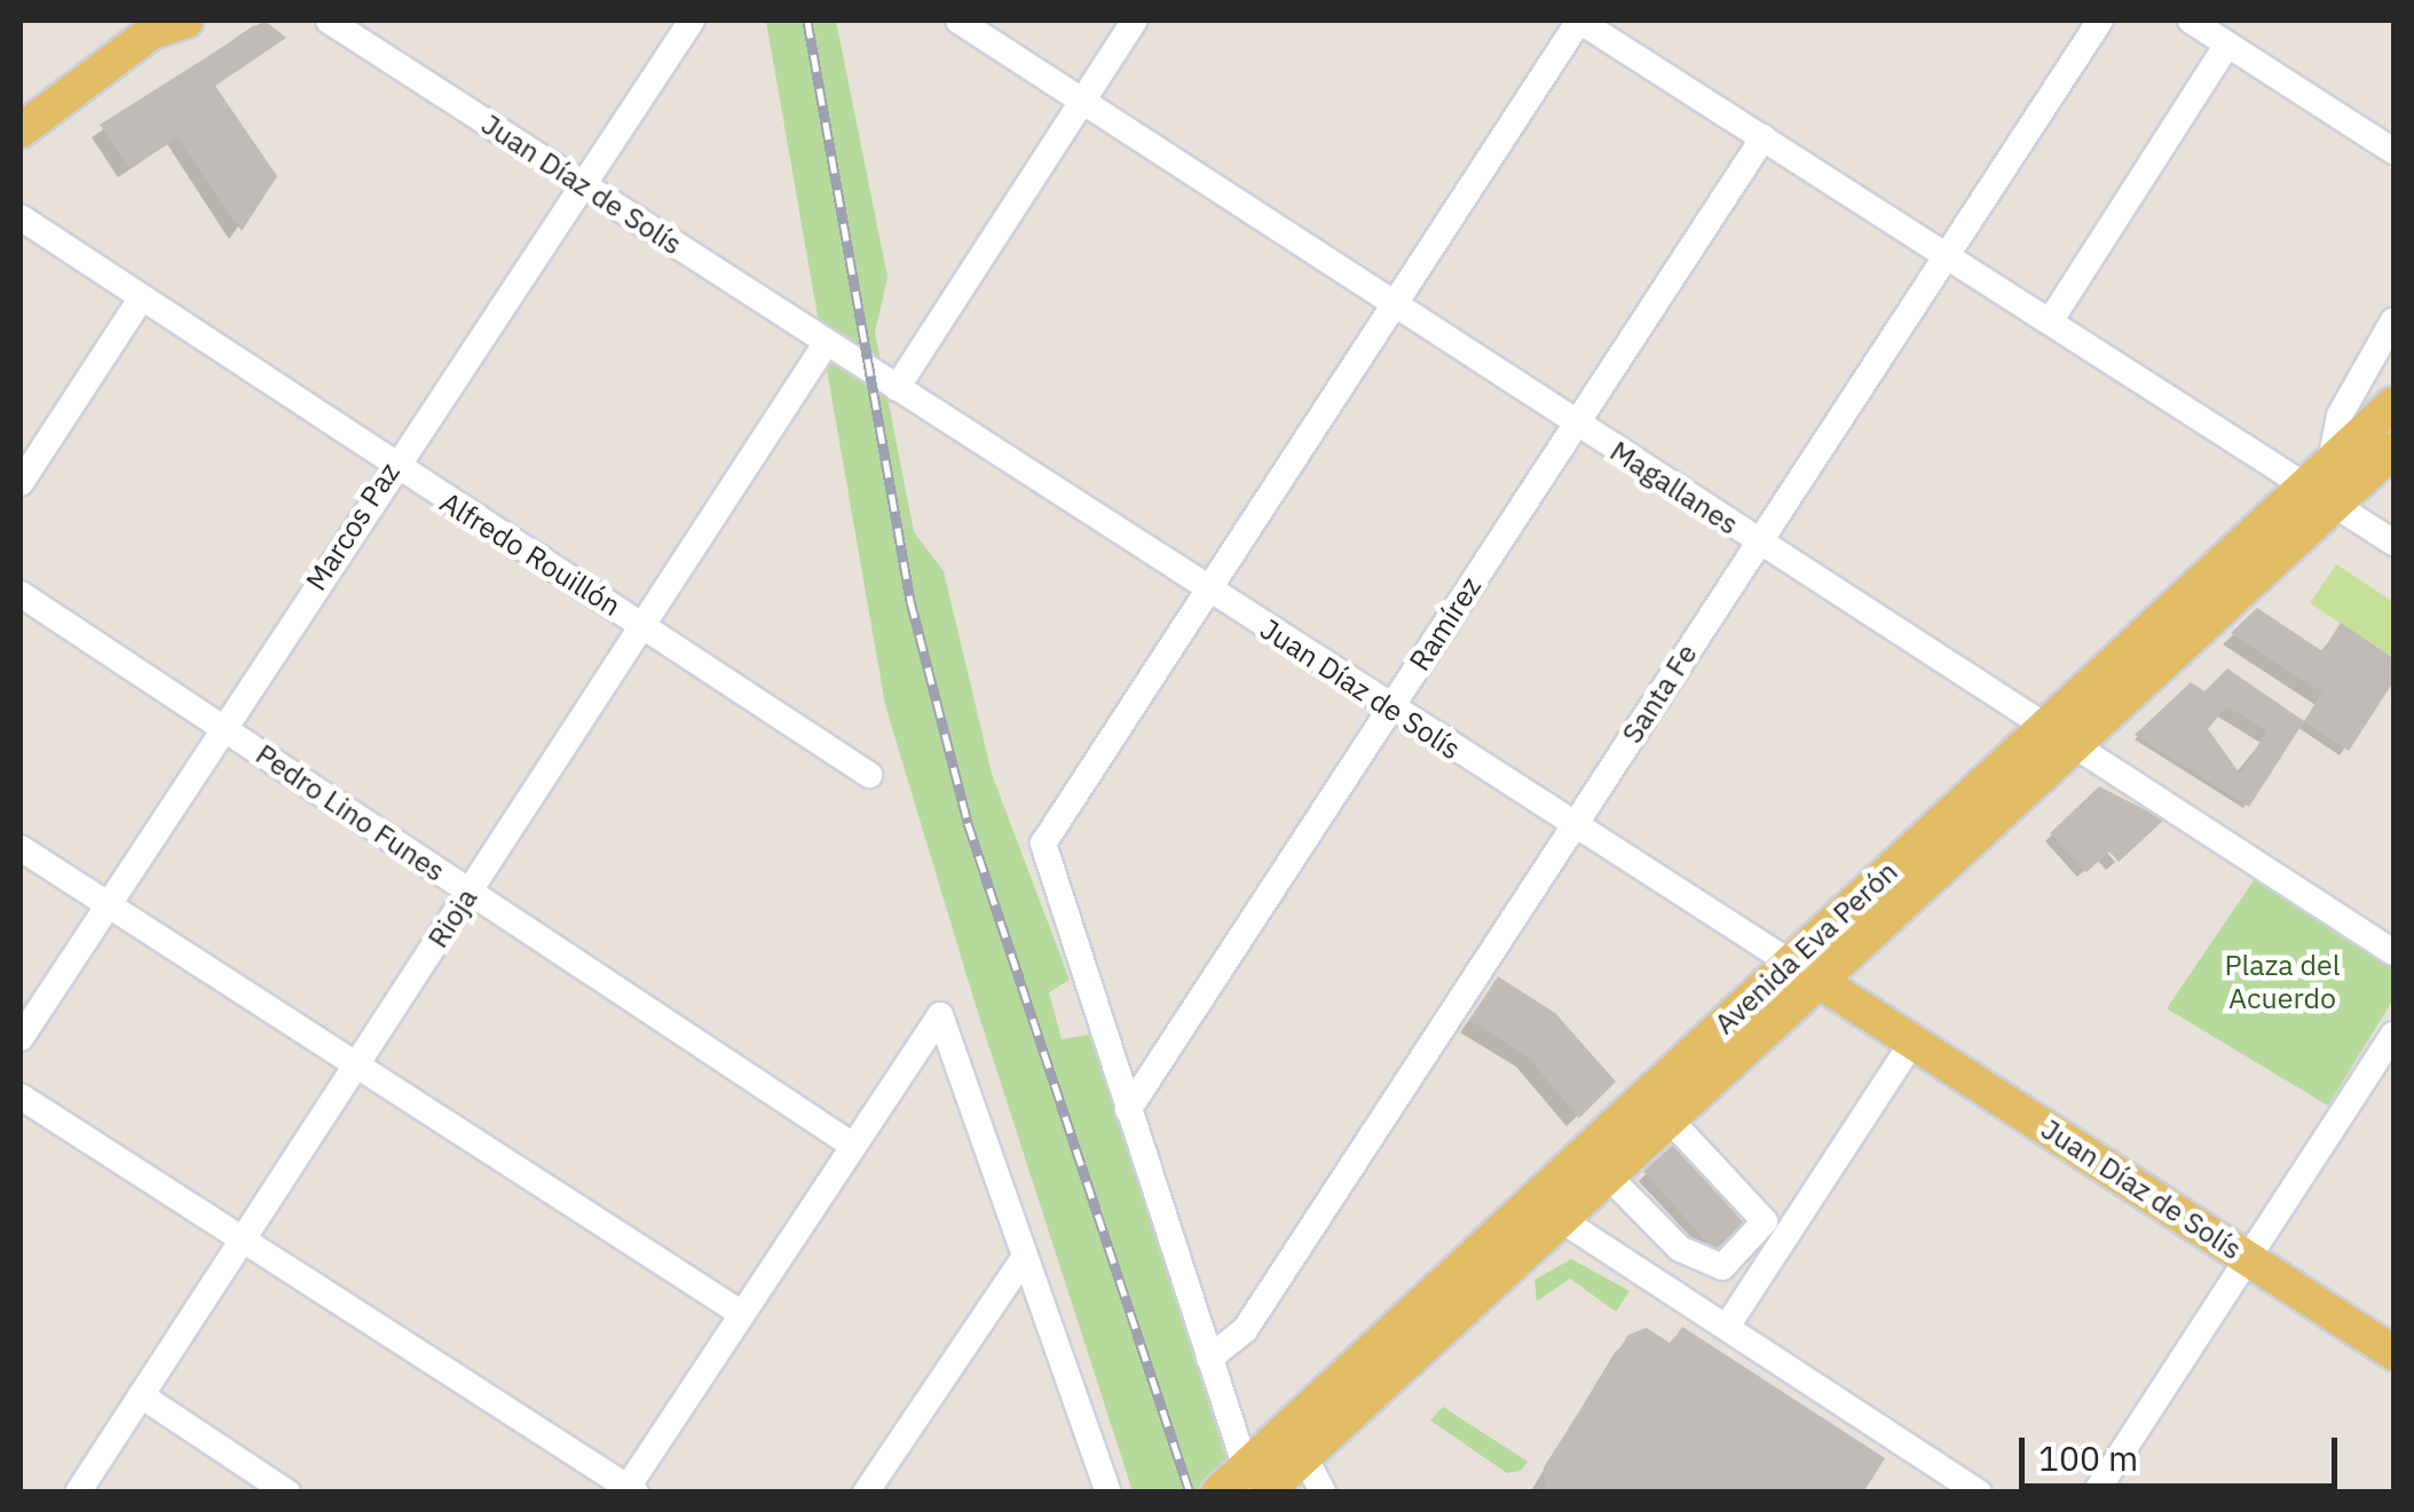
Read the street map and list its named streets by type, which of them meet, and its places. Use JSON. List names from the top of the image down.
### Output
{
  "streets": {
    "main road": ["Juan Díaz de Solís", "Avenida Eva Perón"],
    "street": [
      "Magallanes",
      "Marcos Paz",
      "Alfredo Rouillón",
      "Ramírez",
      "Santa Fe",
      "Pedro Lino Funes",
      "Rioja"
    ]
  },
  "crossings": [
    ["Juan Díaz de Solís", "Marcos Paz"],
    ["Juan Díaz de Solís", "Ramírez"],
    ["Juan Díaz de Solís", "Santa Fe"],
    ["Juan Díaz de Solís", "Rioja"],
    ["Juan Díaz de Solís", "Avenida Eva Perón"],
    ["Magallanes", "Ramírez"],
    ["Magallanes", "Santa Fe"],
    ["Magallanes", "Avenida Eva Perón"],
    ["Marcos Paz", "Alfredo Rouillón"],
    ["Marcos Paz", "Pedro Lino Funes"],
    ["Alfredo Rouillón", "Rioja"],
    ["Pedro Lino Funes", "Rioja"]
  ],
  "parks": ["Plaza del Acuerdo"],
  "scale_bar": "100 m"
}
